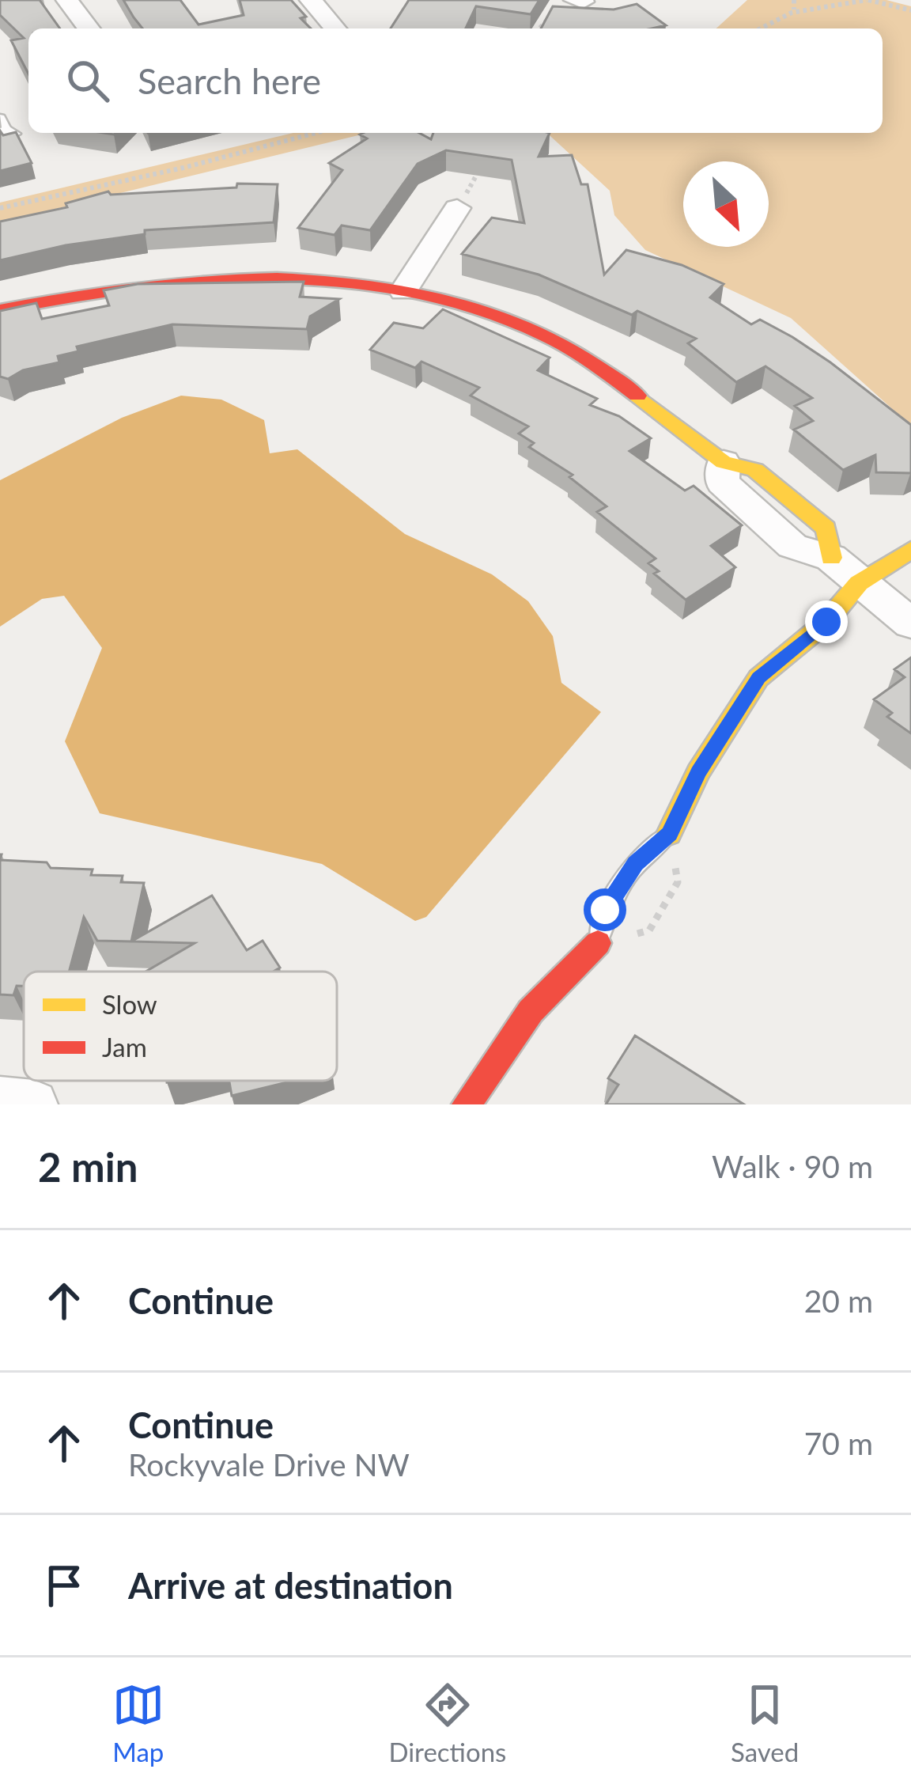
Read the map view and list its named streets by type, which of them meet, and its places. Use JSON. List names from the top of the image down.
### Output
{
  "legend": ["Slow", "Jam"],
  "north": "bottom right",
  "page": {
    "search": "Search here",
    "heading": ["2 min", "Walk · 90 m"],
    "list": [
      ["Continue", "20 m"],
      ["Continue", "Rockyvale Drive NW", "70 m"],
      "Arrive at destination"
    ],
    "nav": ["Map", "Directions", "Saved"]
  }
}
